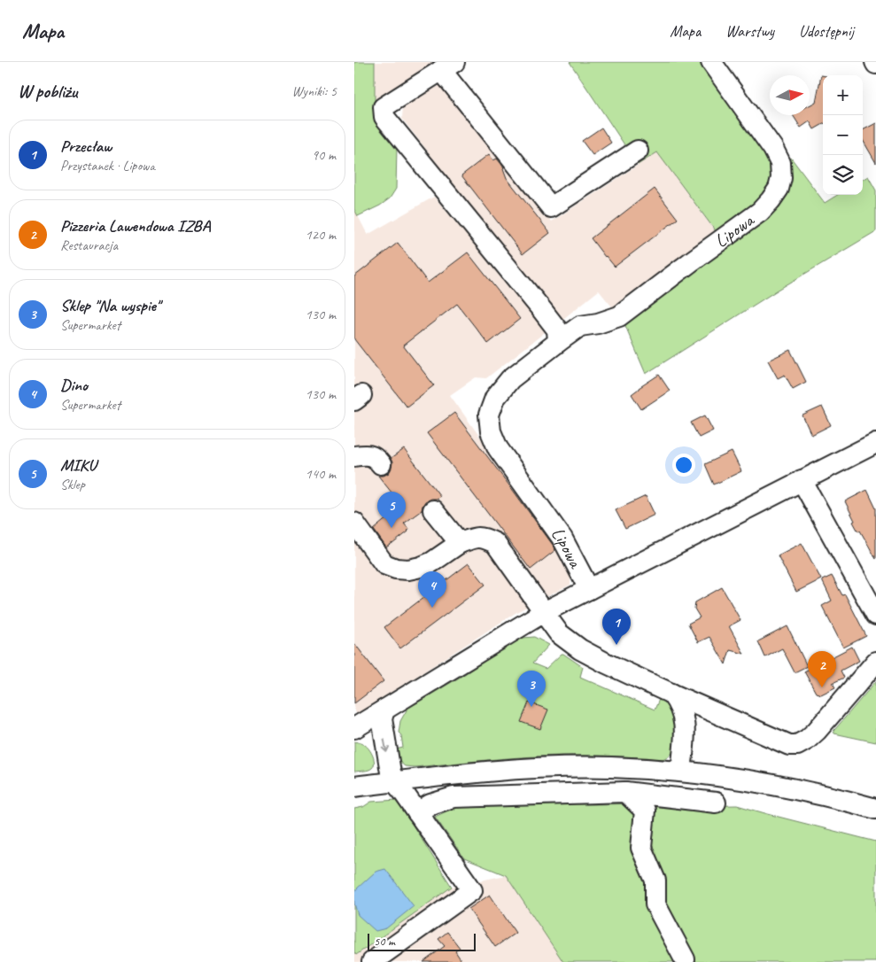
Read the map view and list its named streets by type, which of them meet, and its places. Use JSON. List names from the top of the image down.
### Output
{
  "streets": {
    "street": ["Lipowa"]
  },
  "scale_bar": "50 m",
  "north": "right",
  "page": {
    "header": "Mapa",
    "nav": ["Mapa", "Warstwy", "Udostępnij"],
    "heading": ["W pobliżu", "Wyniki: 5"],
    "map_buttons": ["+", "−"],
    "list": [
      {
        "mark": "1",
        "name": "Przecław",
        "note": "Przystanek · Lipowa",
        "value": "90 m"
      },
      {
        "mark": "2",
        "name": "Pizzeria Lawendowa IZBA",
        "note": "Restauracja",
        "value": "120 m"
      },
      {
        "mark": "3",
        "name": "Sklep \"Na wyspie\"",
        "note": "Supermarket",
        "value": "130 m"
      },
      {
        "mark": "4",
        "name": "Dino",
        "note": "Supermarket",
        "value": "130 m"
      },
      {
        "mark": "5",
        "name": "MIKU",
        "note": "Sklep",
        "value": "140 m"
      }
    ],
    "pins": [
      "5",
      "4",
      "1",
      "2",
      "3"
    ],
    "scale": "50 m"
  }
}
